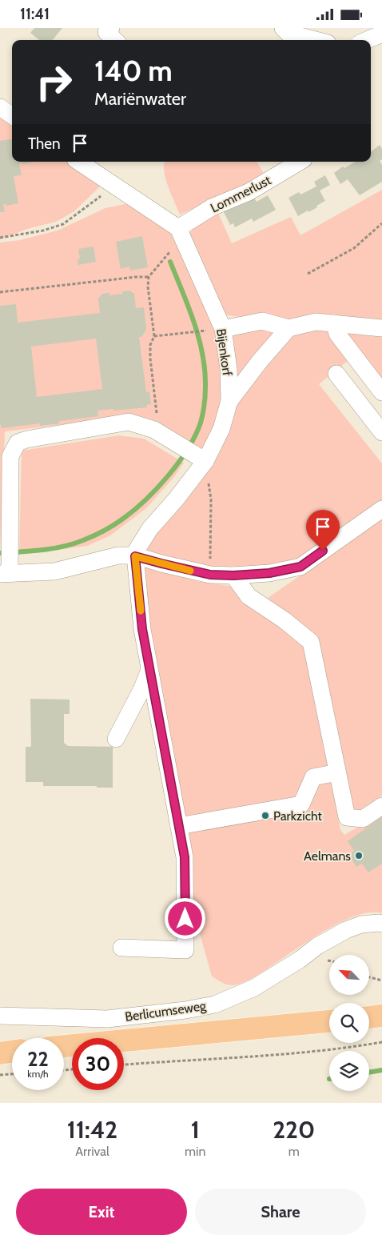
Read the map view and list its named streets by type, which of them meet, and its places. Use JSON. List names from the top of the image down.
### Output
{
  "streets": {
    "main road": ["Berlicumseweg"],
    "street": ["Lommerlust", "Bijenkorf"]
  },
  "crossings": [
    ["Lommerlust", "Bijenkorf"]
  ],
  "places": ["Parkzicht", "Aelmans"],
  "north": "top left",
  "page": {
    "status": "11:41",
    "turn": ["140 m", "Mariënwater"],
    "then": "Then",
    "speed": "22 km/h",
    "limit": "30",
    "eta": [
      "11:42",
      "Arrival",
      "1",
      "min",
      "220",
      "m"
    ],
    "buttons": ["Exit", "Share"]
  }
}
